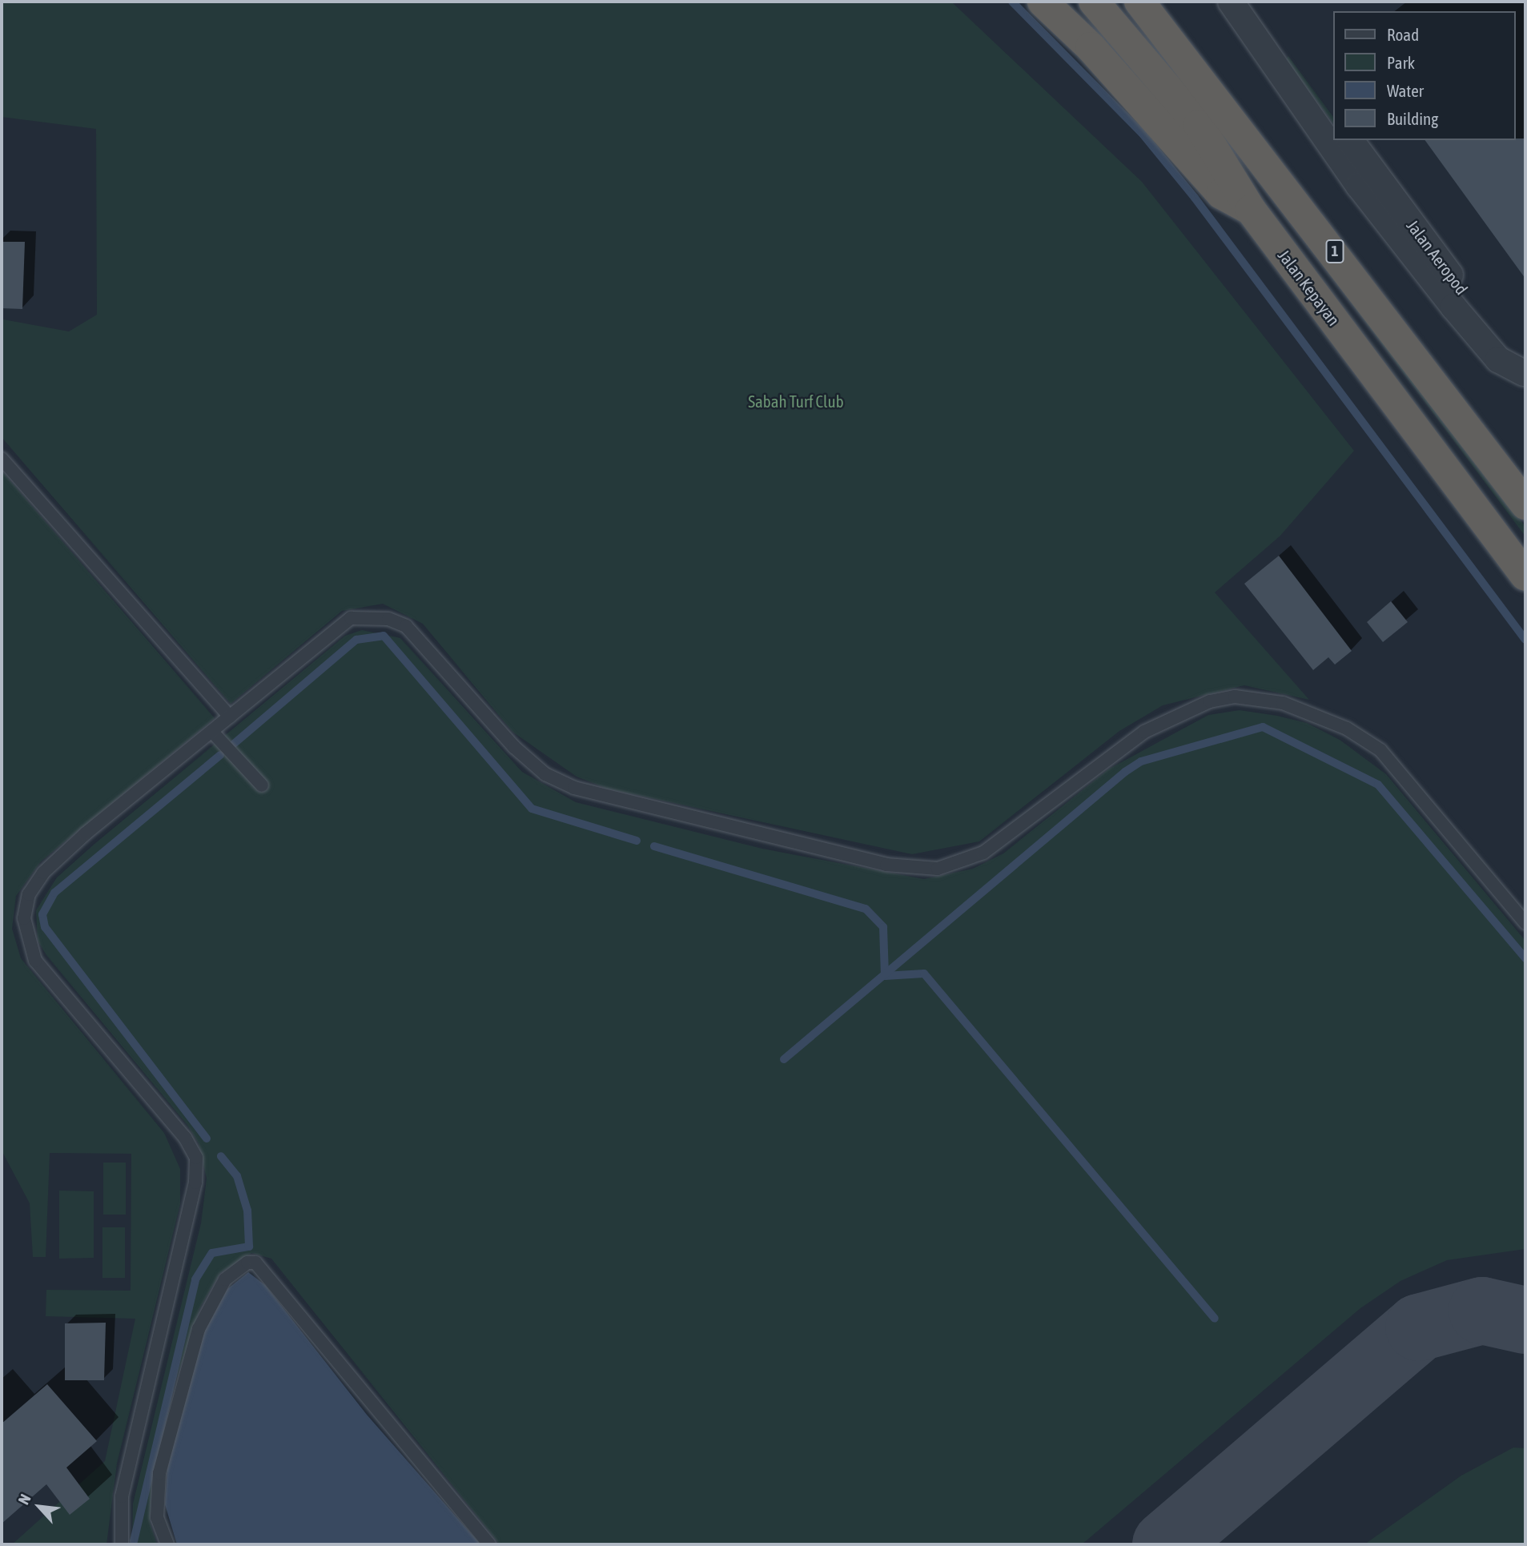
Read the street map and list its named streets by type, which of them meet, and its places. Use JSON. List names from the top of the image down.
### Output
{
  "streets": {
    "highway": ["1", "Jalan Kepayan"],
    "street": ["Jalan Aeropod"]
  },
  "parks": ["Sabah Turf Club"],
  "legend": [
    "Road",
    "Park",
    "Water",
    "Building"
  ],
  "north": "top left"
}
